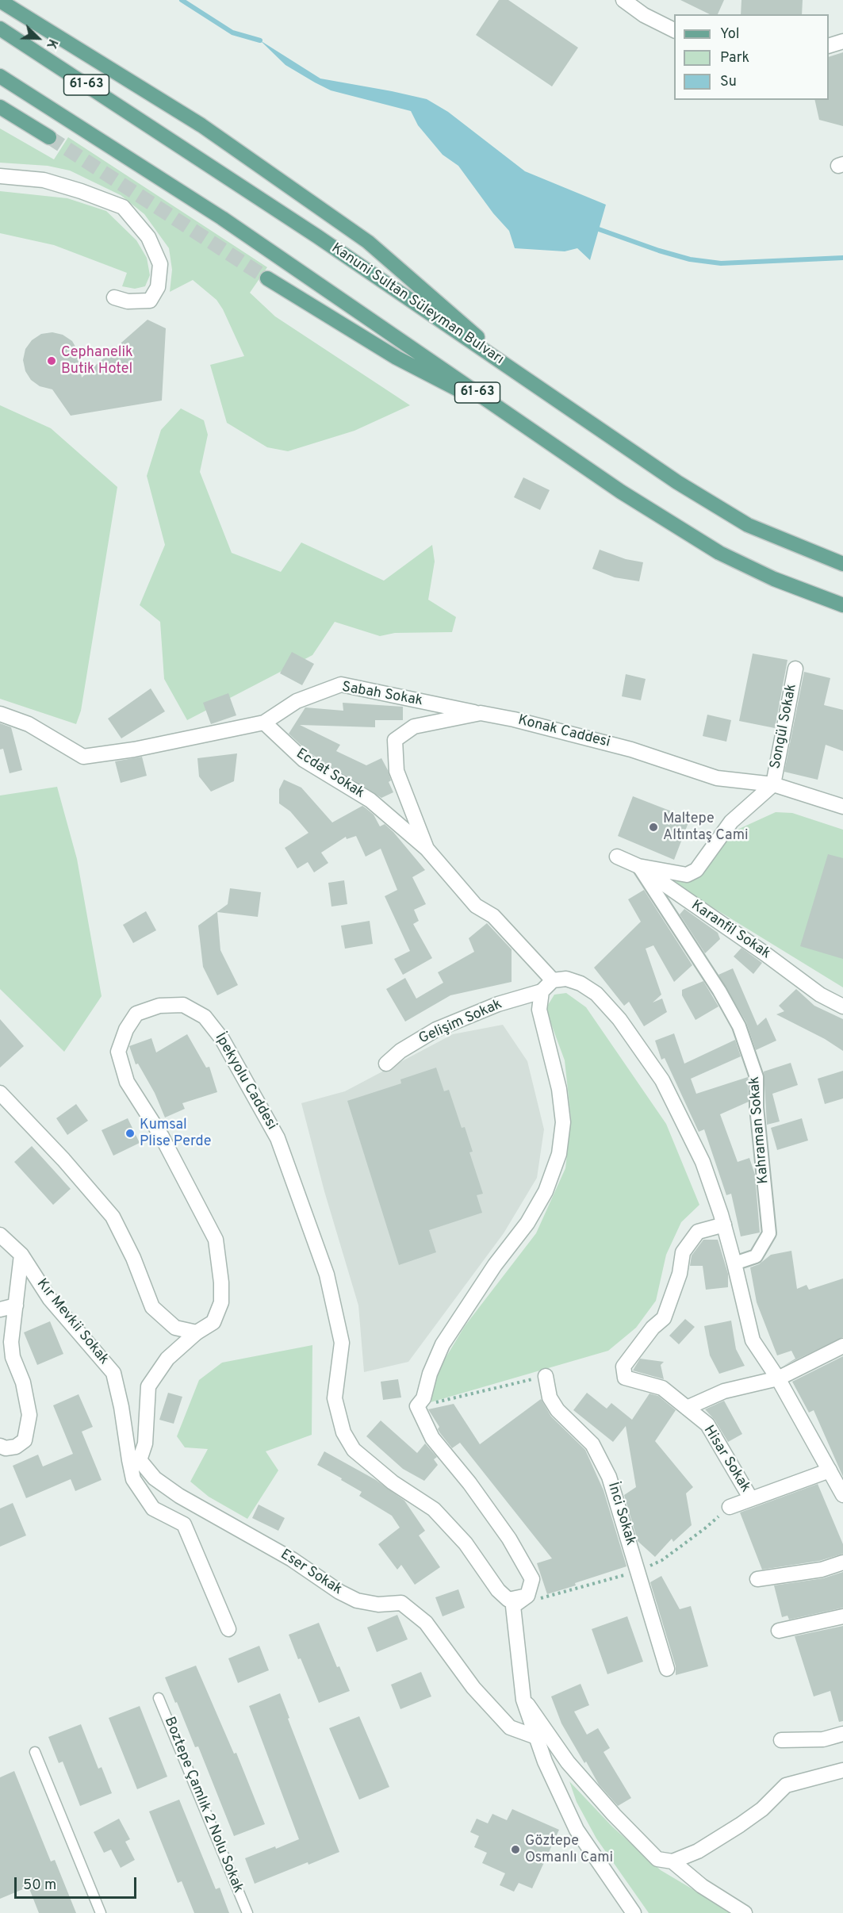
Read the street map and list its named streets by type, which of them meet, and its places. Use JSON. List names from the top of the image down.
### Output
{
  "streets": {
    "main road": ["61-63", "Kanuni Sultan Süleyman Bulvarı"],
    "street": [
      "Sabah Sokak",
      "Songül Sokak",
      "Konak Caddesi",
      "Ecdat Sokak",
      "Karanfil Sokak",
      "Gelişim Sokak",
      "İpekyolu Caddesi",
      "Kahraman Sokak",
      "Kır Mevkii Sokak",
      "Hisar Sokak",
      "İnci Sokak",
      "Eser Sokak"
    ],
    "lane": ["Boztepe Çamlık 2 Nolu Sokak"]
  },
  "crossings": [
    ["61-63", "Kanuni Sultan Süleyman Bulvarı"],
    ["Sabah Sokak", "Konak Caddesi"],
    ["Sabah Sokak", "Ecdat Sokak"],
    ["Songül Sokak", "Konak Caddesi"],
    ["Konak Caddesi", "Ecdat Sokak"],
    ["Karanfil Sokak", "Kahraman Sokak"],
    ["Kır Mevkii Sokak", "Eser Sokak"]
  ],
  "places": [
    "Cephanelik Butik Hotel",
    "Maltepe Altıntaş Cami",
    "Kumsal Plise Perde",
    "Göztepe Osmanlı Cami"
  ],
  "legend": ["Yol", "Park", "Su"],
  "scale_bar": "50 m",
  "north": "bottom right"
}
